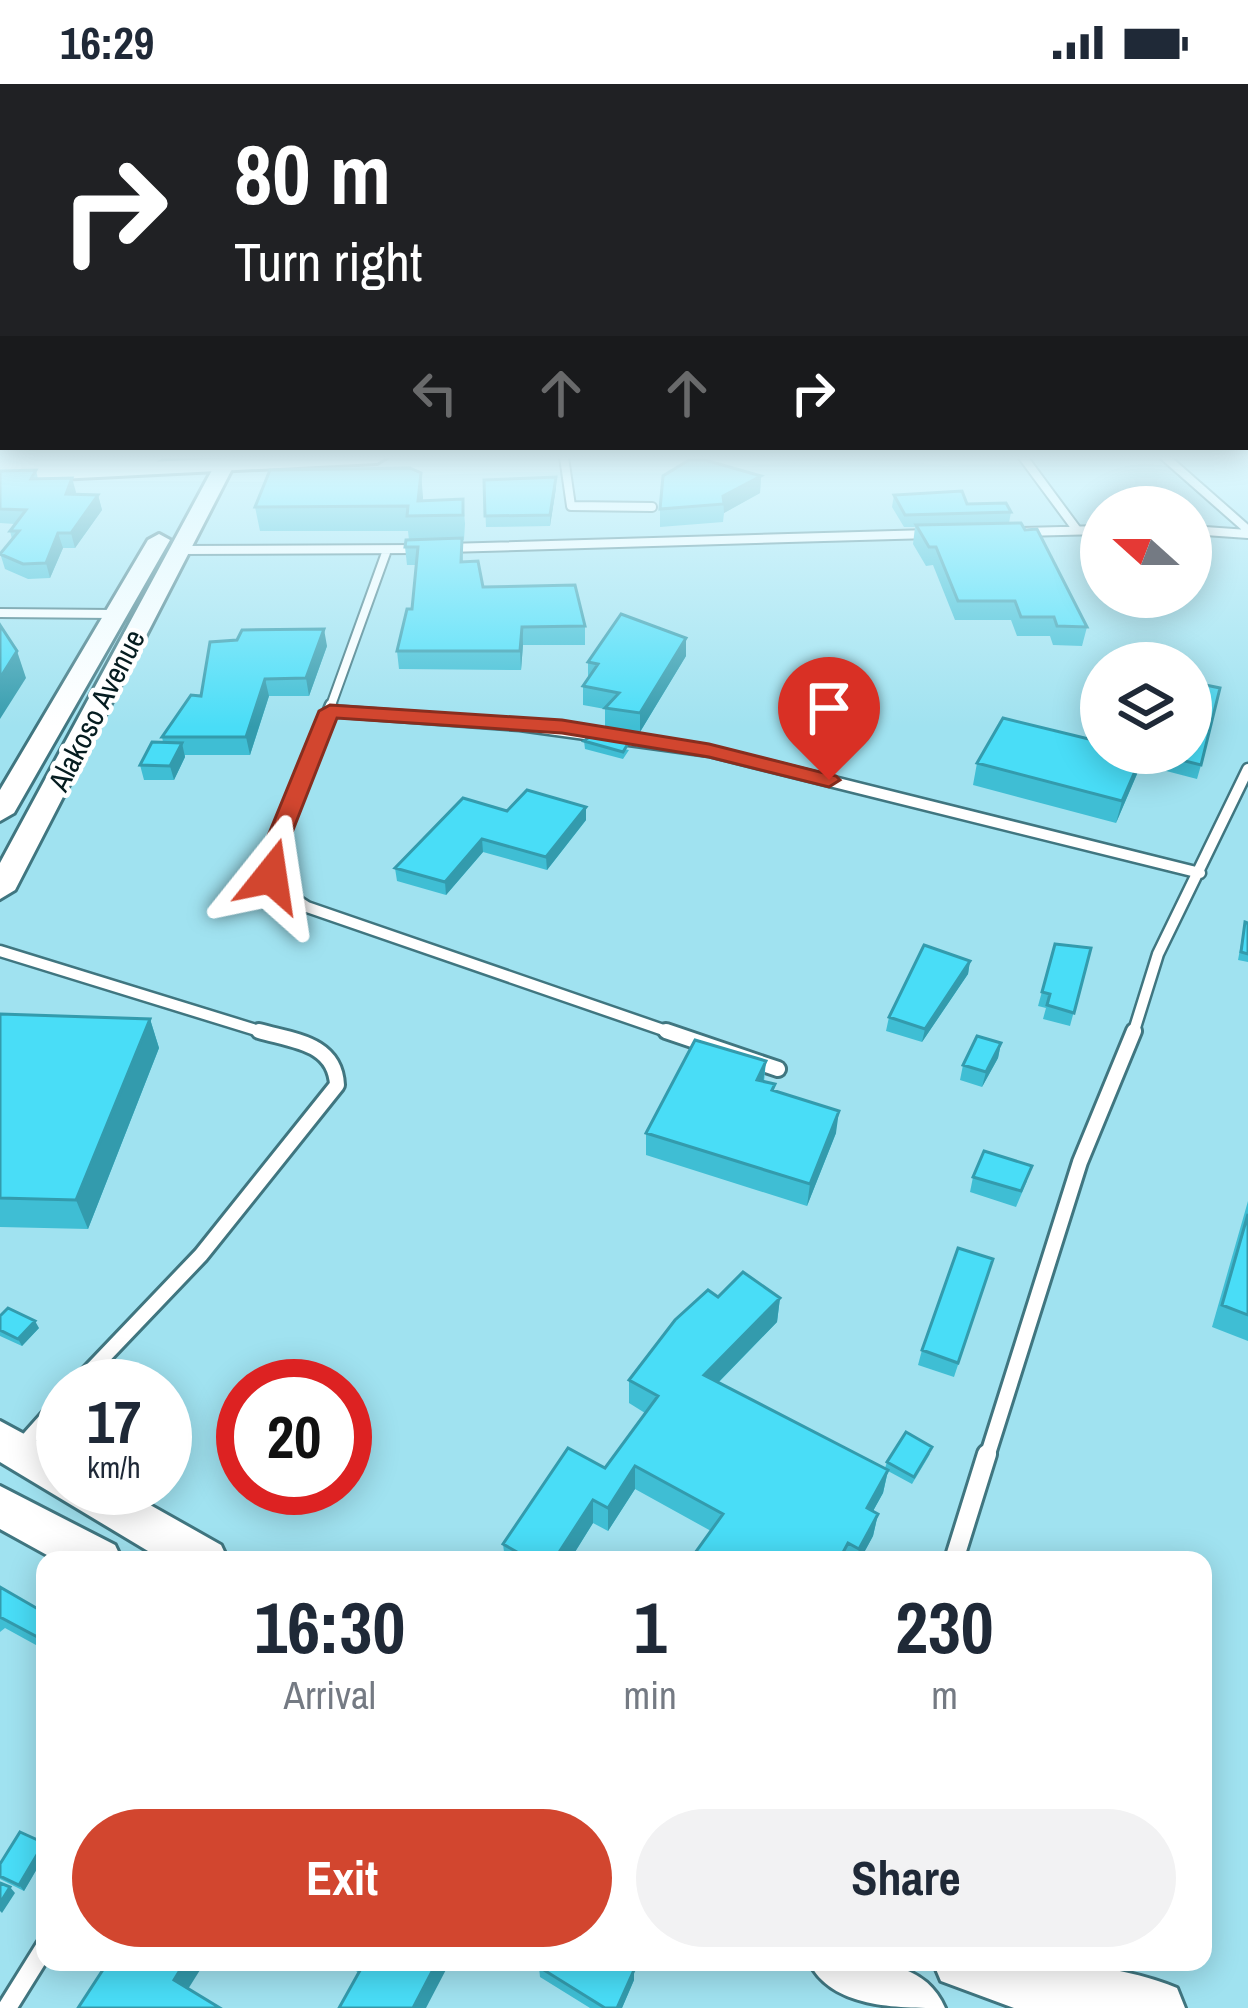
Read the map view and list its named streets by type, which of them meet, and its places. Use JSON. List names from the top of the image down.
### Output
{
  "streets": {
    "street": ["Alakoso Avenue"]
  },
  "north": "left",
  "page": {
    "status": "16:29",
    "turn": ["80 m", "Turn right"],
    "speed": "17 km/h",
    "limit": "20",
    "eta": [
      "16:30",
      "Arrival",
      "1",
      "min",
      "230",
      "m"
    ],
    "buttons": ["Exit", "Share"]
  }
}
